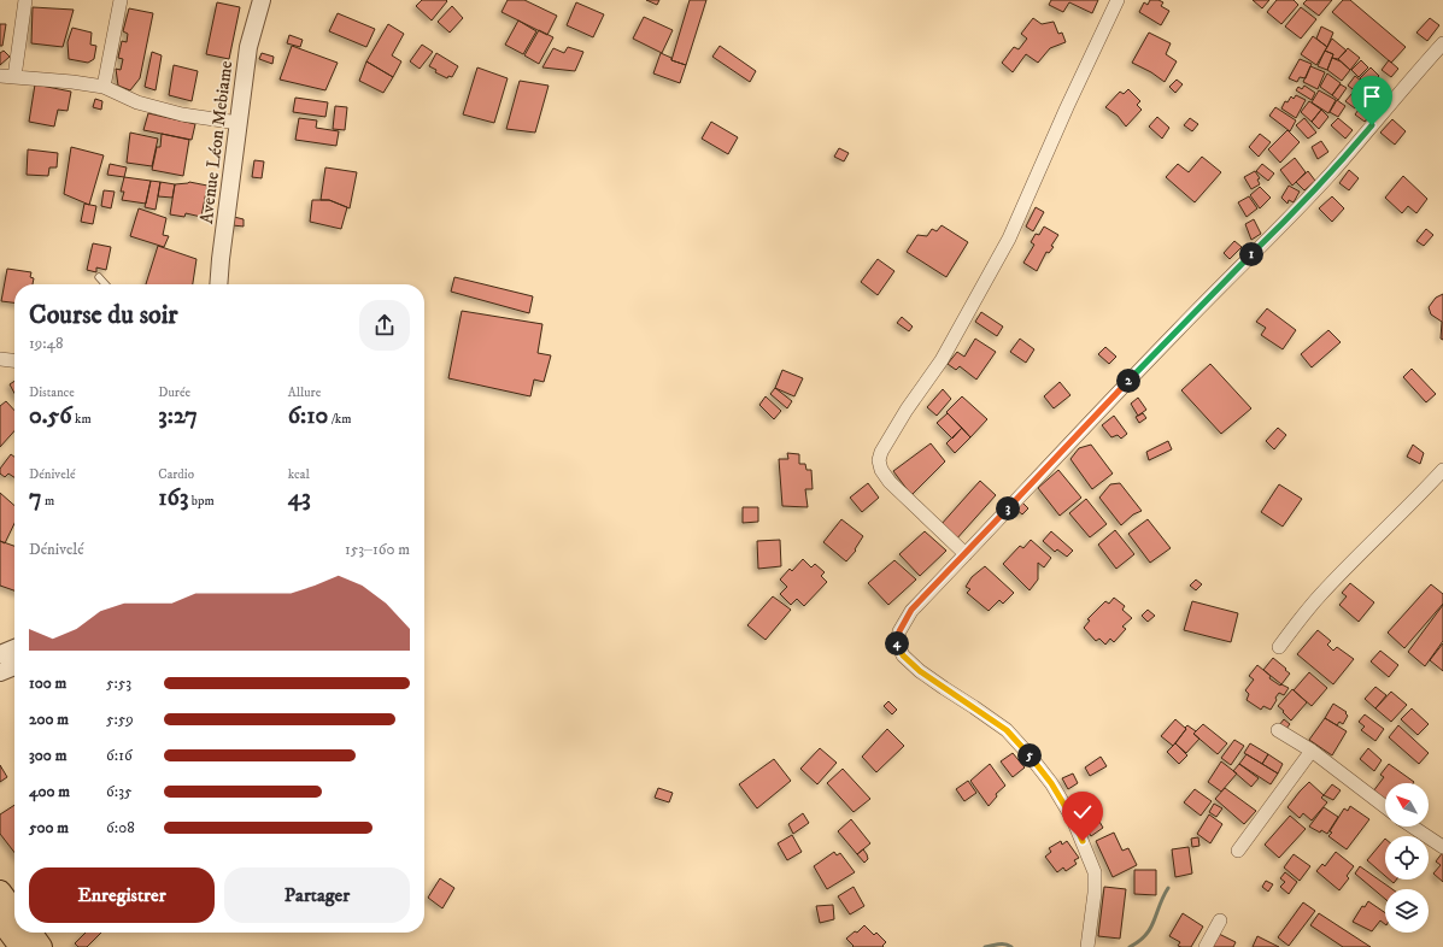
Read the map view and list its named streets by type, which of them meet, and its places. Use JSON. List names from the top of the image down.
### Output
{
  "streets": {
    "street": ["Avenue Léon Mebiame"]
  },
  "north": "top left",
  "page": {
    "pins": [
      "1",
      "2",
      "3",
      "4",
      "5"
    ],
    "heading": ["Course du soir", "19:48"],
    "stats": [
      ["Distance", "0.56 km"],
      ["Durée", "3:27"],
      ["Allure", "6:10 /km"],
      ["Dénivelé", "7 m"],
      ["Cardio", "163 bpm"],
      ["kcal", "43"]
    ],
    "chart": ["Dénivelé", "153–160 m"],
    "list": [
      {
        "name": "100 m",
        "note": "5:53"
      },
      {
        "name": "200 m",
        "note": "5:59"
      },
      {
        "name": "300 m",
        "note": "6:16"
      },
      {
        "name": "400 m",
        "note": "6:35"
      },
      {
        "name": "500 m",
        "note": "6:08"
      }
    ],
    "buttons": ["Enregistrer", "Partager"]
  }
}
